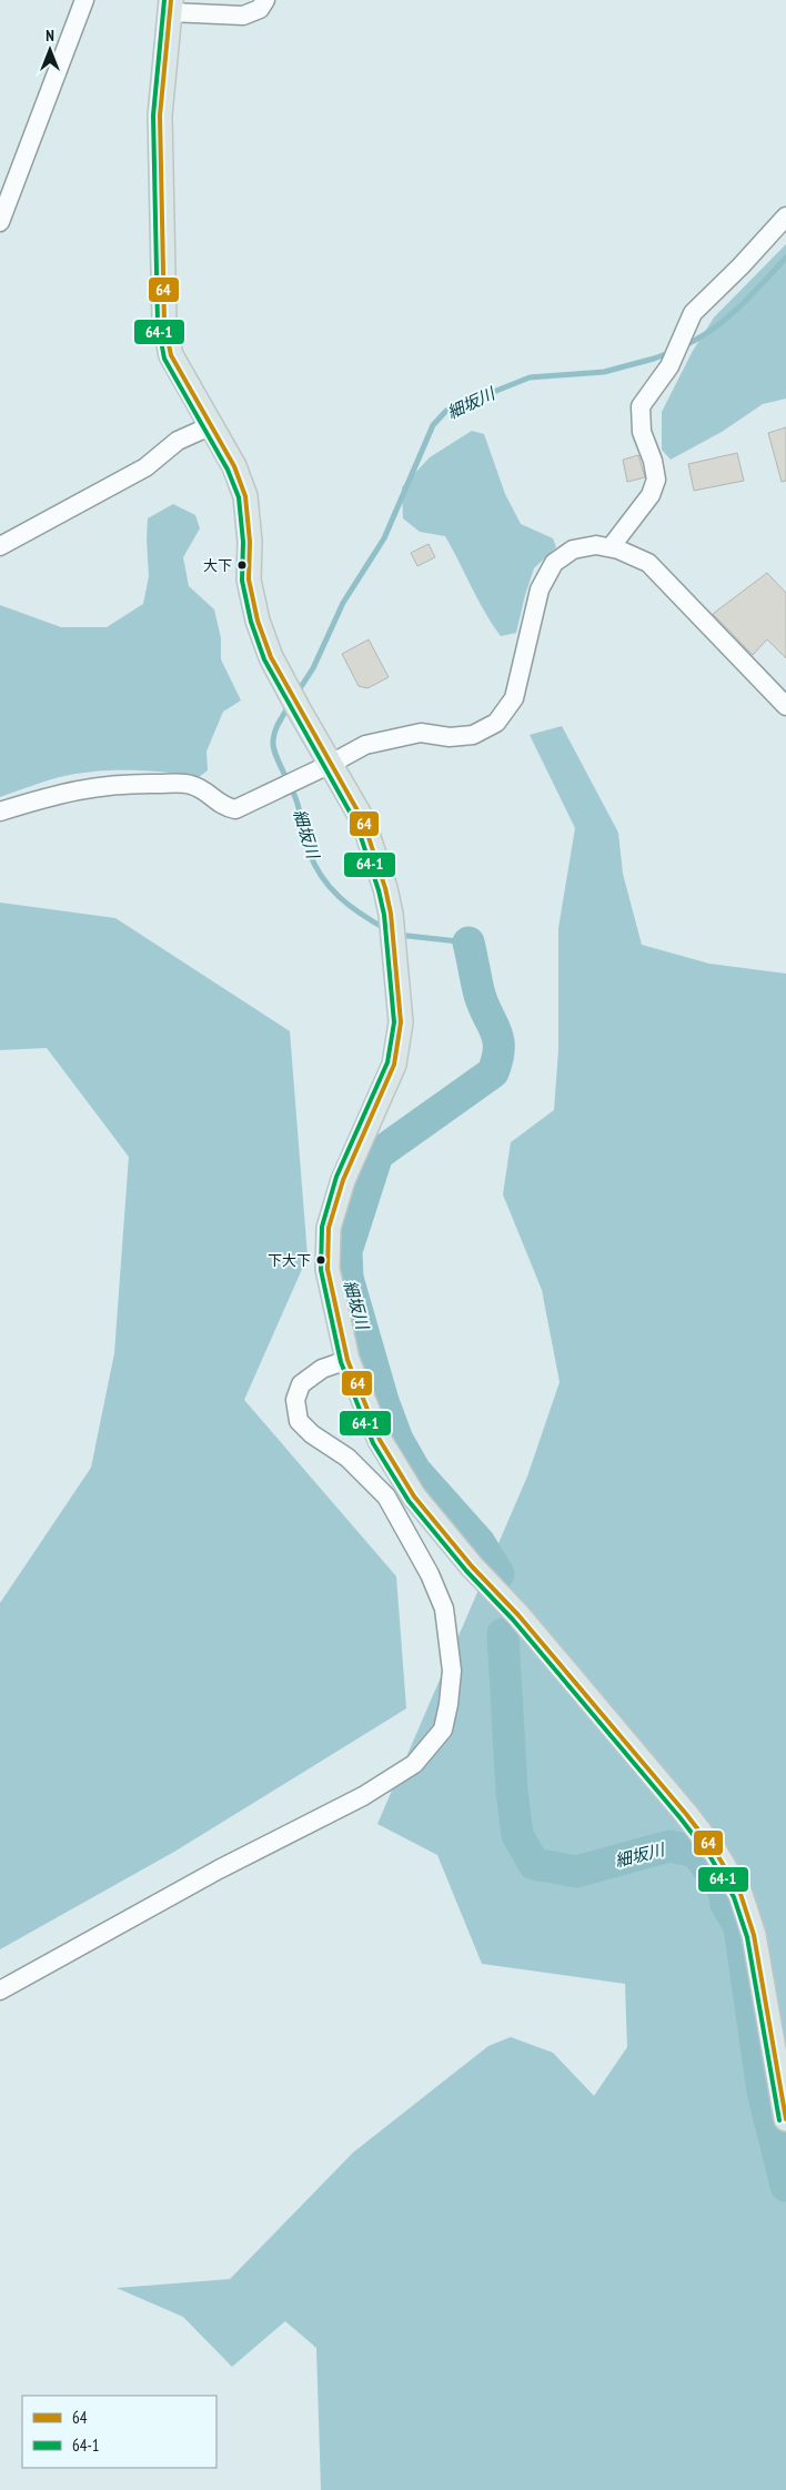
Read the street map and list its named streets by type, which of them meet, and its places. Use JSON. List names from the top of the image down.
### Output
{
  "water": ["細坂川"],
  "places": ["大下", "下大下"],
  "lines": ["transit line 64", "transit line 64-1"],
  "legend": ["64", "64-1"],
  "north": "top"
}
